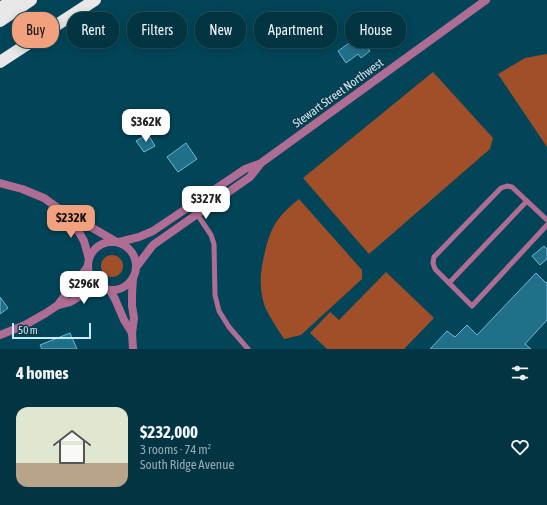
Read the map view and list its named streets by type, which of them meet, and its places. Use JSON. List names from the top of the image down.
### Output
{
  "streets": {
    "street": ["Stewart Street Northwest"]
  },
  "scale_bar": "50 m",
  "page": {
    "chip": [
      "Buy",
      "Rent",
      "Filters",
      "New",
      "Apartment",
      "House"
    ],
    "price": [
      "$362K",
      "$327K",
      "$232K",
      "$296K"
    ],
    "scale": "50 m",
    "heading": "4 homes",
    "list": [
      {
        "name": "$232,000",
        "note": "3 rooms · 74 m² · South Ridge Avenue"
      }
    ]
  }
}
